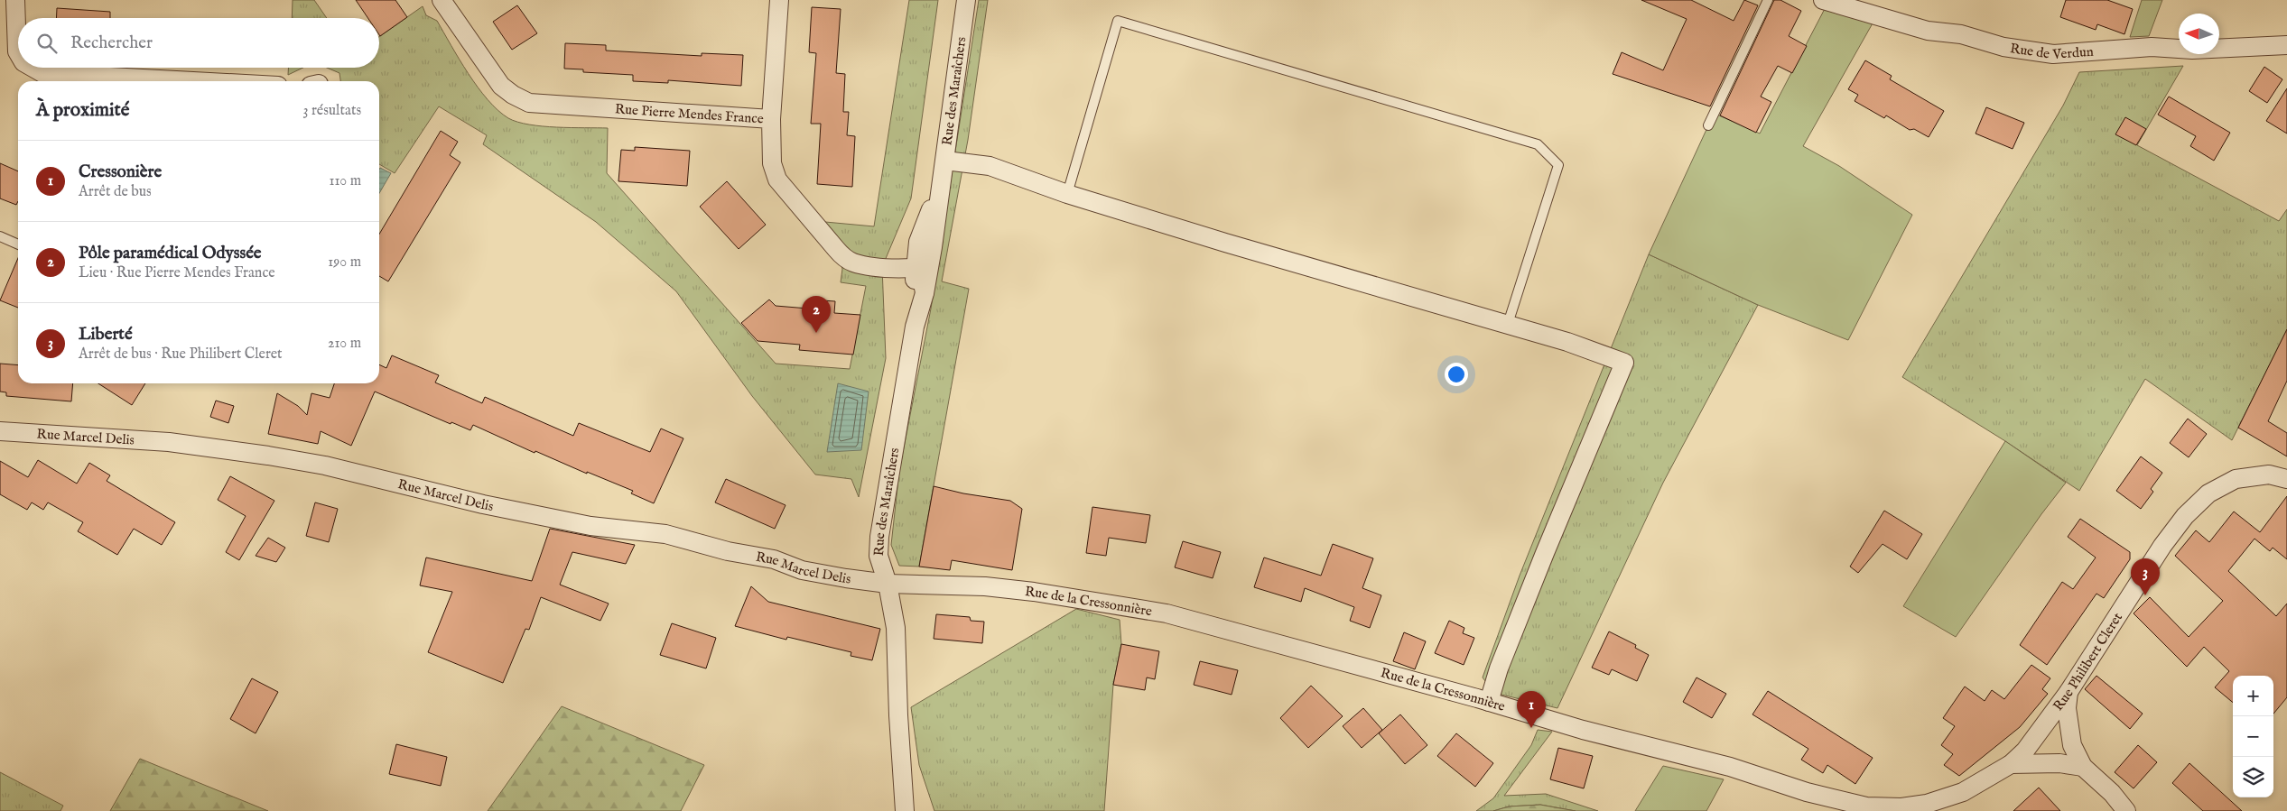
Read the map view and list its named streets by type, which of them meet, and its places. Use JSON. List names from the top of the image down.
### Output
{
  "streets": {
    "street": [
      "Rue de Verdun",
      "Rue des Maraîchers",
      "Rue Pierre Mendes France",
      "Rue Marcel Delis",
      "Rue de la Cressonnière",
      "Rue Philibert Cleret"
    ]
  },
  "crossings": [
    ["Rue des Maraîchers", "Rue Pierre Mendes France"],
    ["Rue des Maraîchers", "Rue Marcel Delis"],
    ["Rue des Maraîchers", "Rue de la Cressonnière"],
    ["Rue Marcel Delis", "Rue de la Cressonnière"],
    ["Rue de la Cressonnière", "Rue Philibert Cleret"]
  ],
  "north": "left",
  "page": {
    "search": "Rechercher",
    "heading": ["À proximité", "3 résultats"],
    "list": [
      {
        "mark": "1",
        "name": "Cressonière",
        "note": "Arrêt de bus",
        "value": "110 m"
      },
      {
        "mark": "2",
        "name": "Pôle paramédical Odyssée",
        "note": "Lieu · Rue Pierre Mendes France",
        "value": "190 m"
      },
      {
        "mark": "3",
        "name": "Liberté",
        "note": "Arrêt de bus · Rue Philibert Cleret",
        "value": "210 m"
      }
    ],
    "pins": ["2", "3", "1"],
    "map_buttons": ["+", "−"]
  }
}
